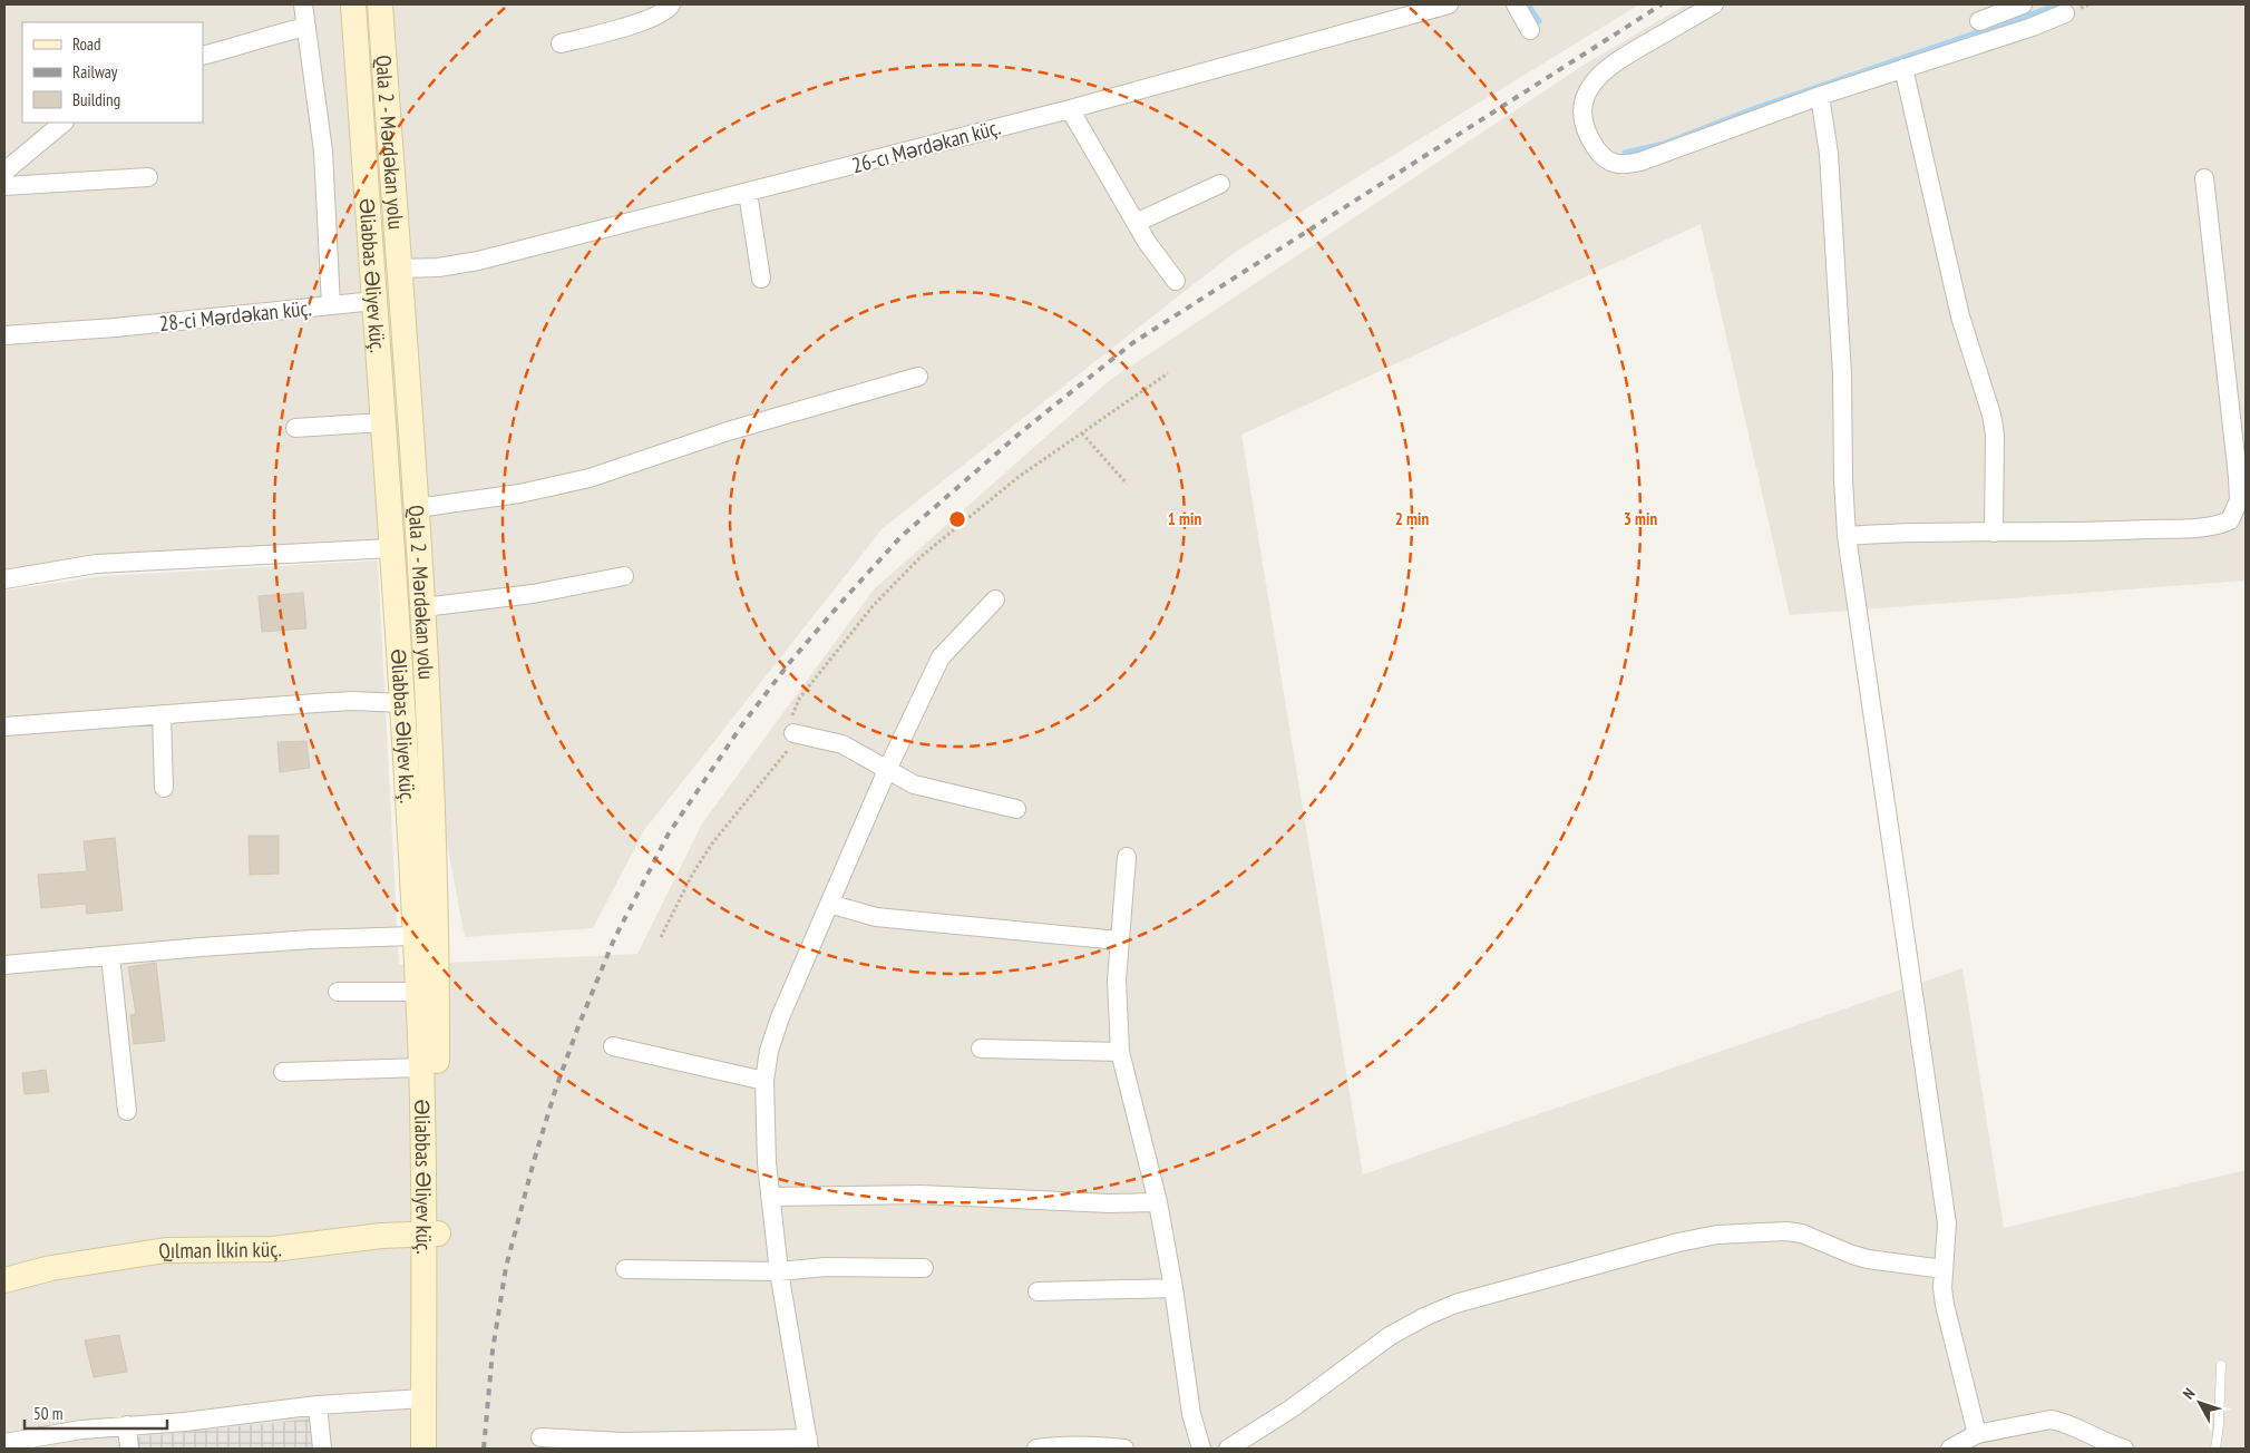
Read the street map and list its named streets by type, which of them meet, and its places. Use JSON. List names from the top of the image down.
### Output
{
  "streets": {
    "main road": ["Qala 2 - Mərdəkan yolu", "Əliabbas Əliyev küç.", "Qılman İlkin küç."],
    "street": ["26-cı Mərdəkan küç.", "28-ci Mərdəkan küç."]
  },
  "crossings": [
    ["Qala 2 - Mərdəkan yolu", "26-cı Mərdəkan küç."],
    ["Qala 2 - Mərdəkan yolu", "Əliabbas Əliyev küç."],
    ["Qala 2 - Mərdəkan yolu", "Qılman İlkin küç."],
    ["Əliabbas Əliyev küç.", "Qılman İlkin küç."]
  ],
  "legend": ["Road", "Railway", "Building"],
  "scale_bar": "50 m",
  "north": "top left",
  "rings": ["1 min", "2 min", "3 min"]
}
